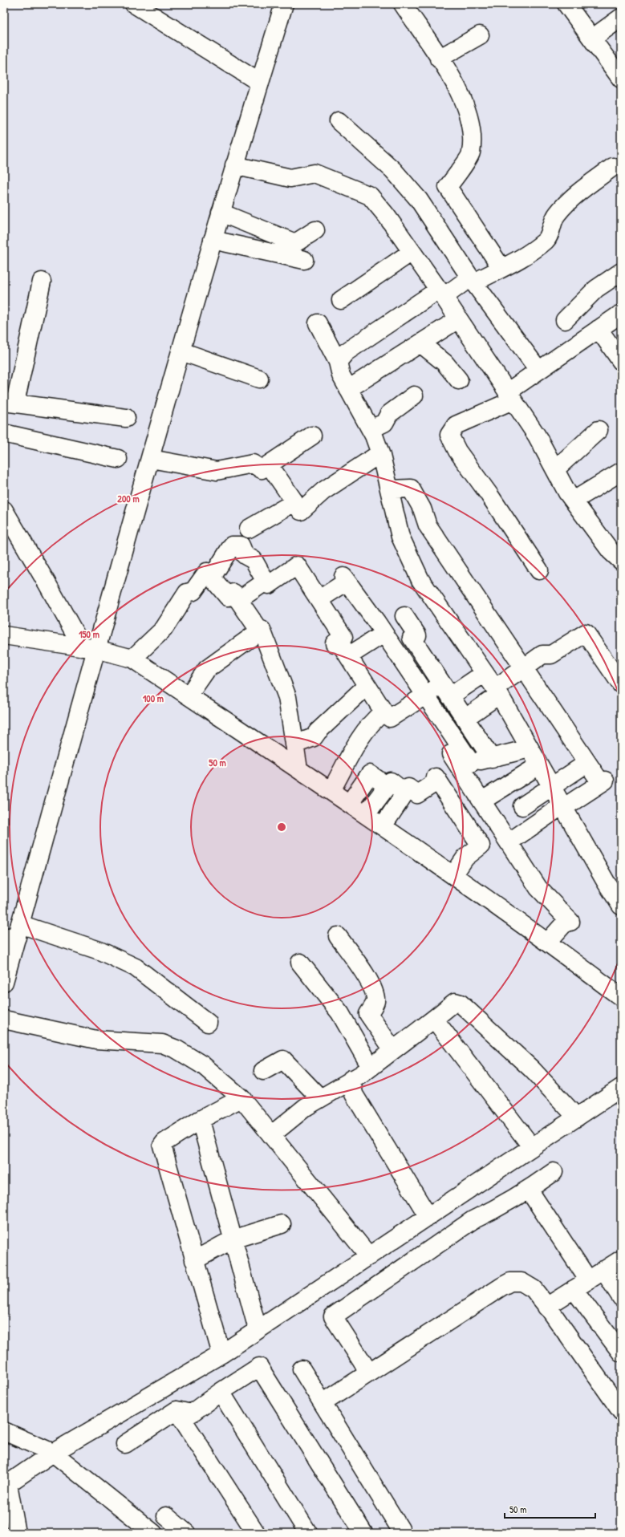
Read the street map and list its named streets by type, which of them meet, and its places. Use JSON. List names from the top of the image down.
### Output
{
  "scale_bar": "50 m",
  "rings": [
    "200 m",
    "150 m",
    "100 m",
    "50 m"
  ]
}
